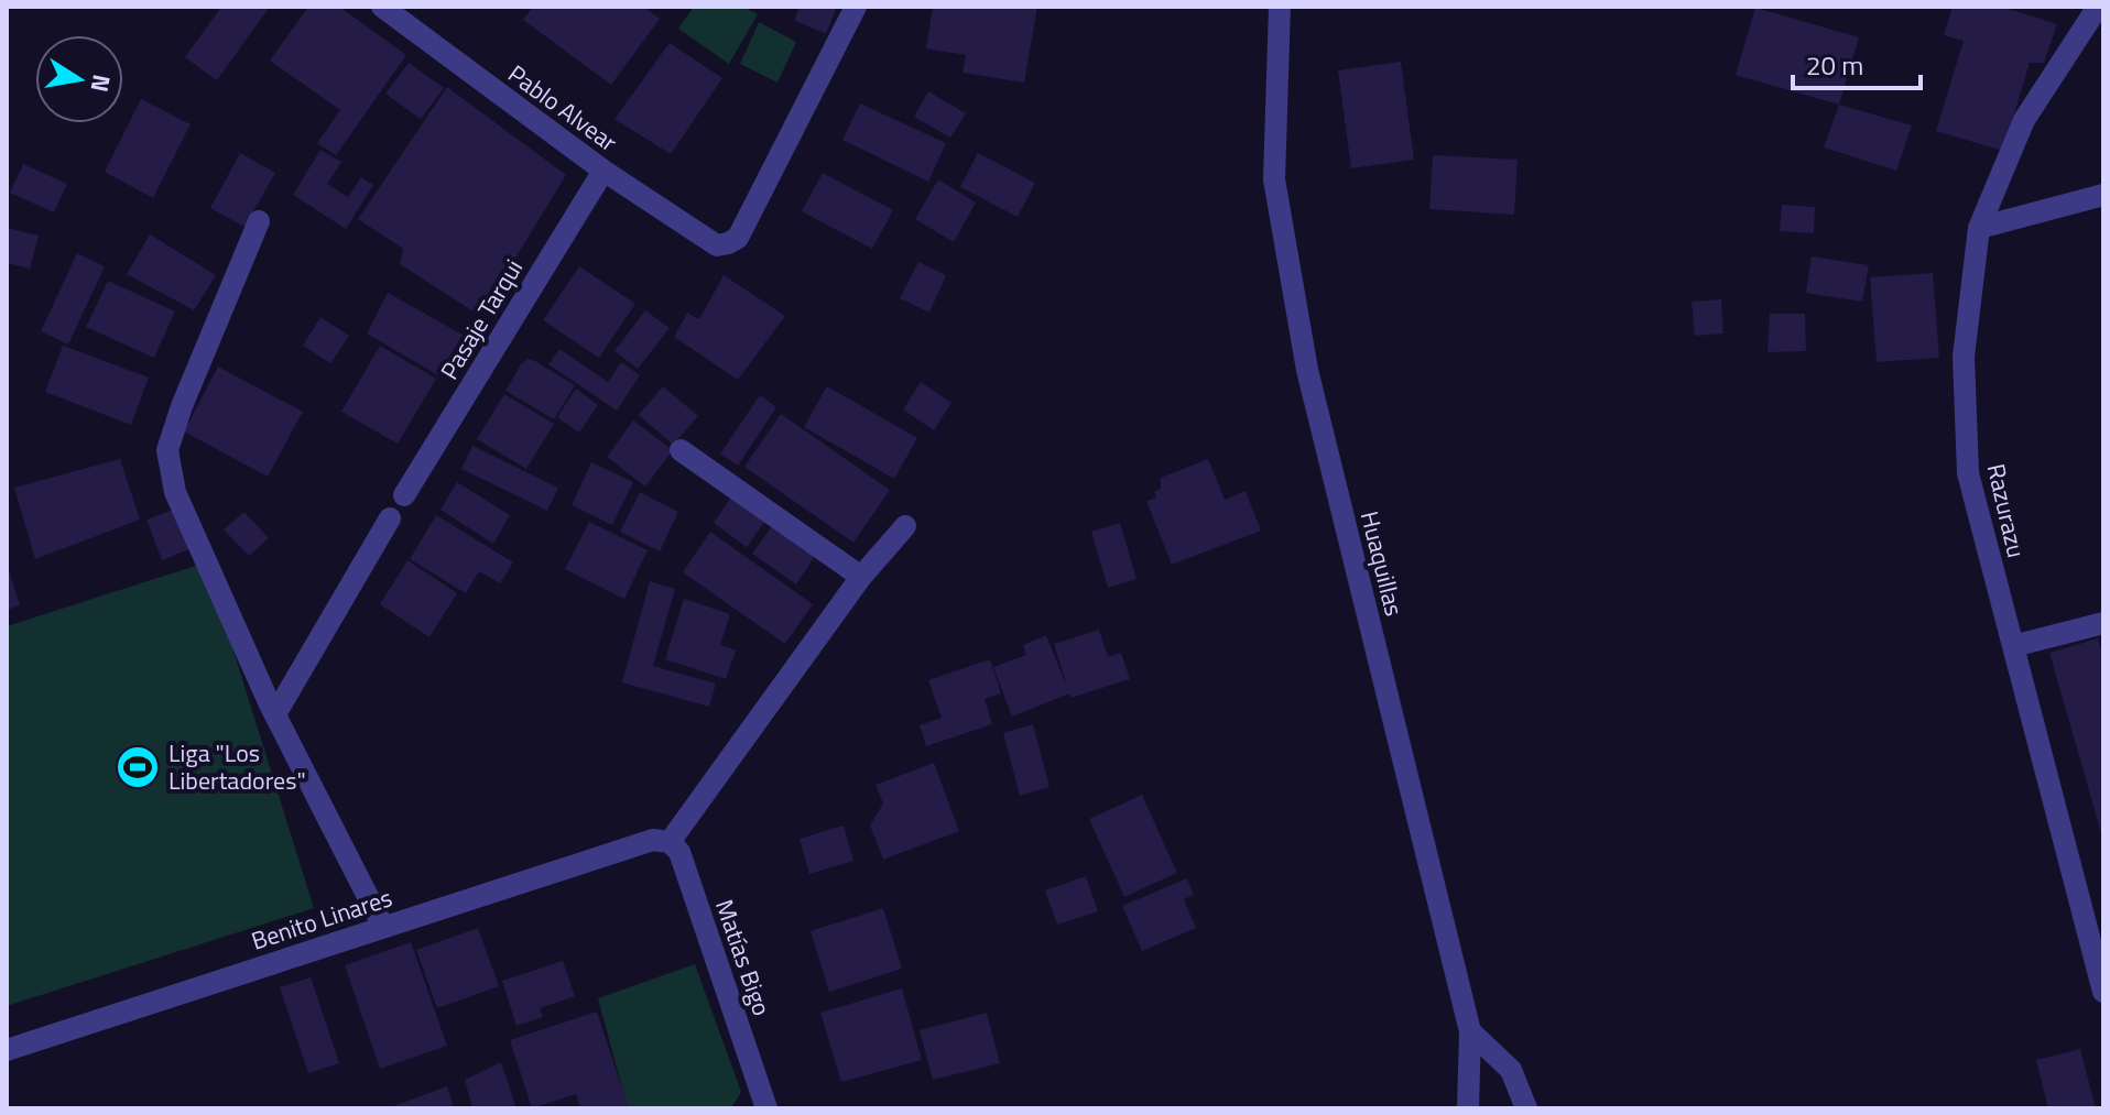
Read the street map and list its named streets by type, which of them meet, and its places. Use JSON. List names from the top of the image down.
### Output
{
  "streets": {
    "street": [
      "Pablo Alvear",
      "Pasaje Tarqui",
      "Razurazu",
      "Huaquillas",
      "Benito Linares",
      "Matías Bigo"
    ]
  },
  "crossings": [
    ["Pablo Alvear", "Pasaje Tarqui"],
    ["Benito Linares", "Matías Bigo"]
  ],
  "places": {
    "sports": ["Liga \"Los Libertadores\""]
  },
  "scale_bar": "20 m",
  "north": "right"
}
